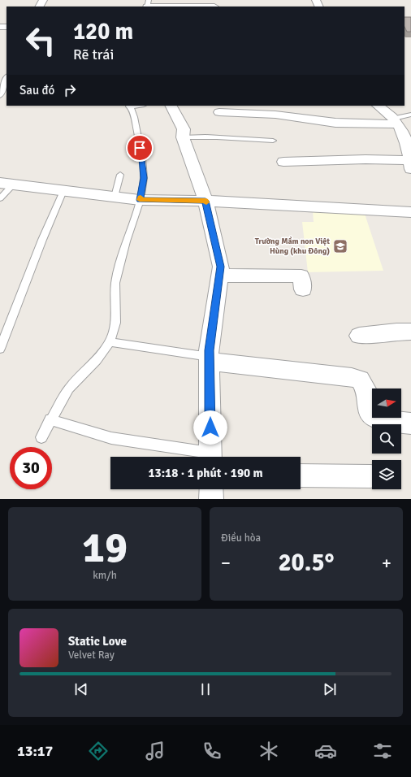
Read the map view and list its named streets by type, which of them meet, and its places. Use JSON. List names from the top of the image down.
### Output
{
  "places": {
    "school or university": ["Trường Mầm non Việt Hùng (khu Đông)"]
  },
  "north": "right",
  "page": {
    "turn": ["120 m", "Rẽ trái"],
    "then": "Sau đó",
    "limit": "30",
    "trip": "13:18 · 1 phút · 190 m",
    "tile": [
      ["19", "km/h"],
      "Điều hòa"
    ],
    "heat": ["−", "20.5°", "+"],
    "song": ["Static Love", "Velvet Ray"],
    "tabs": "13:17"
  }
}
